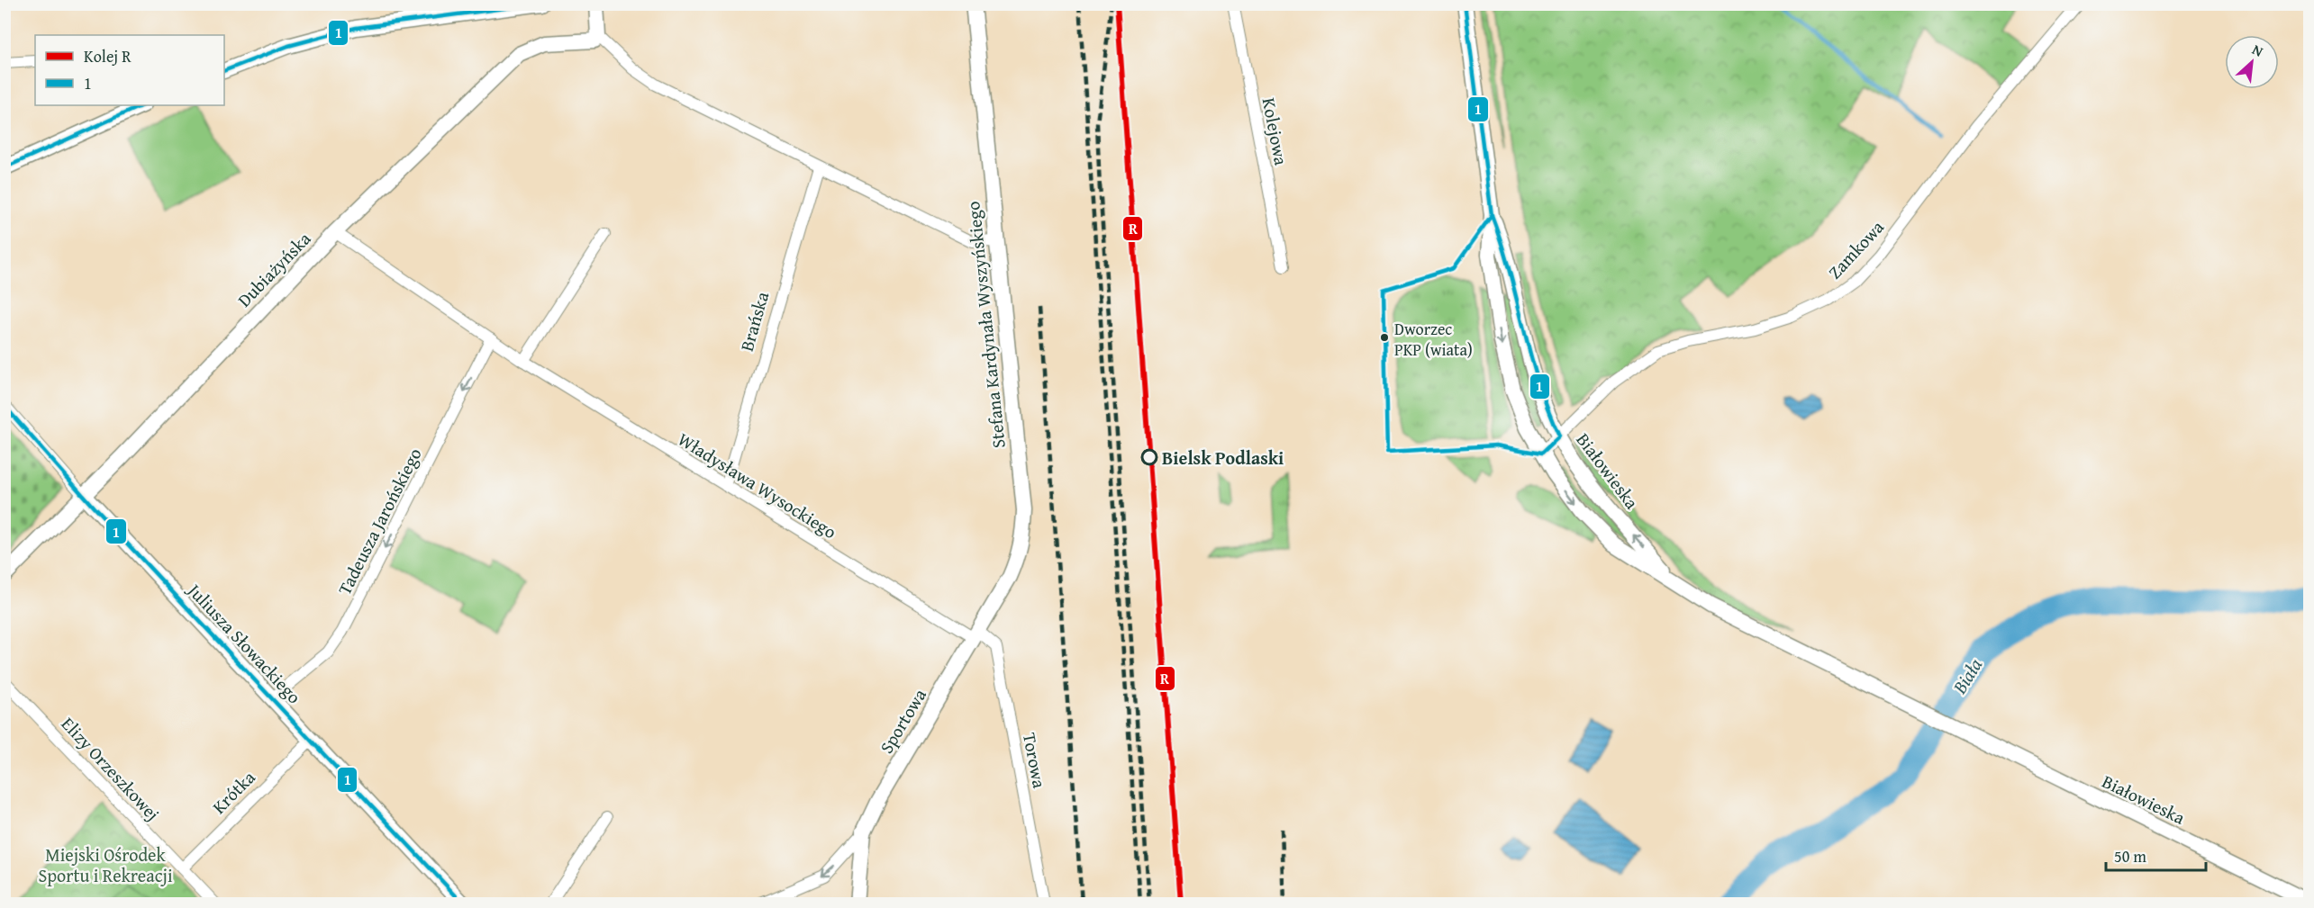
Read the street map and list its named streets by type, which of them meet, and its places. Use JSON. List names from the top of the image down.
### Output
{
  "streets": {
    "street": [
      "Kolejowa",
      "Zamkowa",
      "Dubiażyńska",
      "Brańska",
      "Stefana Kardynała Wyszyńskiego",
      "Białowieska",
      "Władysława Wysockiego",
      "Tadeusza Jarońskiego",
      "Juliusza Słowackiego",
      "Sportowa",
      "Torowa",
      "Elizy Orzeszkowej",
      "Krótka"
    ]
  },
  "crossings": [
    ["Zamkowa", "Białowieska"],
    ["Dubiażyńska", "Władysława Wysockiego"],
    ["Dubiażyńska", "Juliusza Słowackiego"],
    ["Brańska", "Władysława Wysockiego"],
    ["Stefana Kardynała Wyszyńskiego", "Władysława Wysockiego"],
    ["Stefana Kardynała Wyszyńskiego", "Sportowa"],
    ["Stefana Kardynała Wyszyńskiego", "Torowa"],
    ["Władysława Wysockiego", "Tadeusza Jarońskiego"],
    ["Władysława Wysockiego", "Sportowa"],
    ["Władysława Wysockiego", "Torowa"],
    ["Tadeusza Jarońskiego", "Juliusza Słowackiego"],
    ["Juliusza Słowackiego", "Krótka"],
    ["Sportowa", "Torowa"],
    ["Elizy Orzeszkowej", "Krótka"]
  ],
  "one_way": ["Tadeusza Jarońskiego"],
  "water": ["Biała"],
  "parks": ["Miejski Ośrodek Sportu i Rekreacji"],
  "places": ["Dworzec PKP (wiata)", "Bielsk Podlaski"],
  "lines": ["rail line R", "transit line 1"],
  "legend": ["Kolej R", "1"],
  "scale_bar": "50 m",
  "north": "top right"
}
